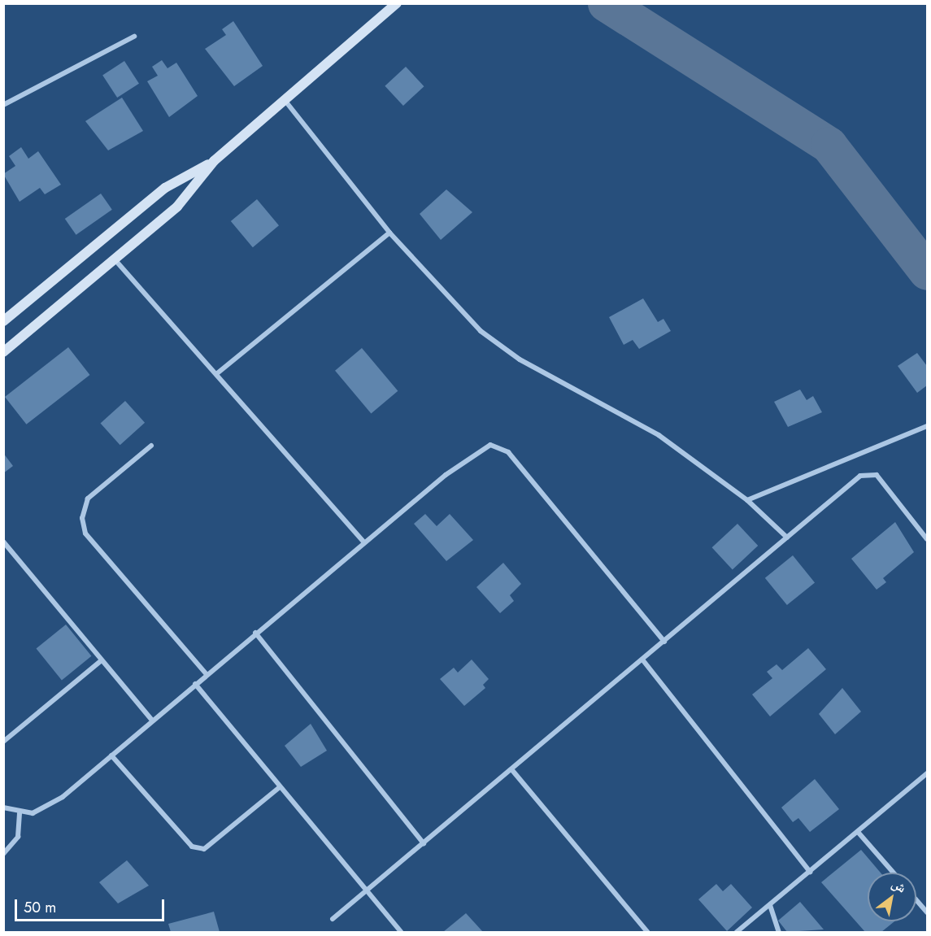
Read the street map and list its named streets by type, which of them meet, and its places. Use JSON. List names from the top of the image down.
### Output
{
  "scale_bar": "50 m",
  "north": "top right"
}
